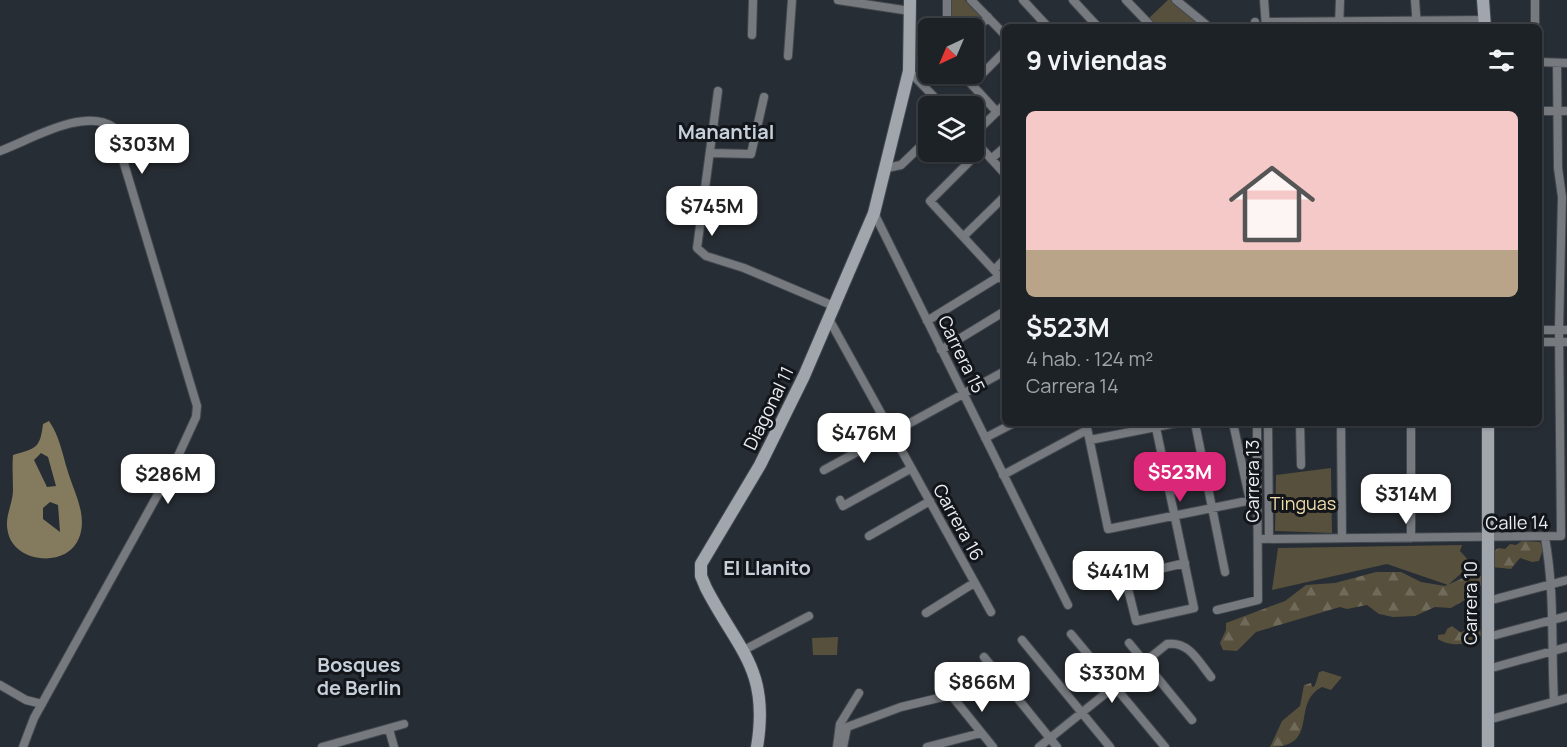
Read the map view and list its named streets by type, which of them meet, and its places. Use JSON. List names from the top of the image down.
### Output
{
  "streets": {
    "street": [
      "Carrera 15",
      "Diagonal 11",
      "Carrera 13",
      "Carrera 16",
      "Calle 14",
      "Carrera 10"
    ]
  },
  "crossings": [
    ["Carrera 15", "Diagonal 11"],
    ["Diagonal 11", "Carrera 16"],
    ["Carrera 13", "Calle 14"],
    ["Calle 14", "Carrera 10"]
  ],
  "districts": ["Manantial", "El Llanito", "Bosques de Berlin"],
  "parks": ["Tinguas"],
  "north": "bottom left",
  "page": {
    "heading": "9 viviendas",
    "list": [
      {
        "name": "$523M",
        "note": "4 hab. · 124 m² · Carrera 14"
      }
    ],
    "price": [
      "$303M",
      "$745M",
      "$476M",
      "$523M",
      "$286M",
      "$314M",
      "$441M",
      "$330M",
      "$866M"
    ]
  }
}
